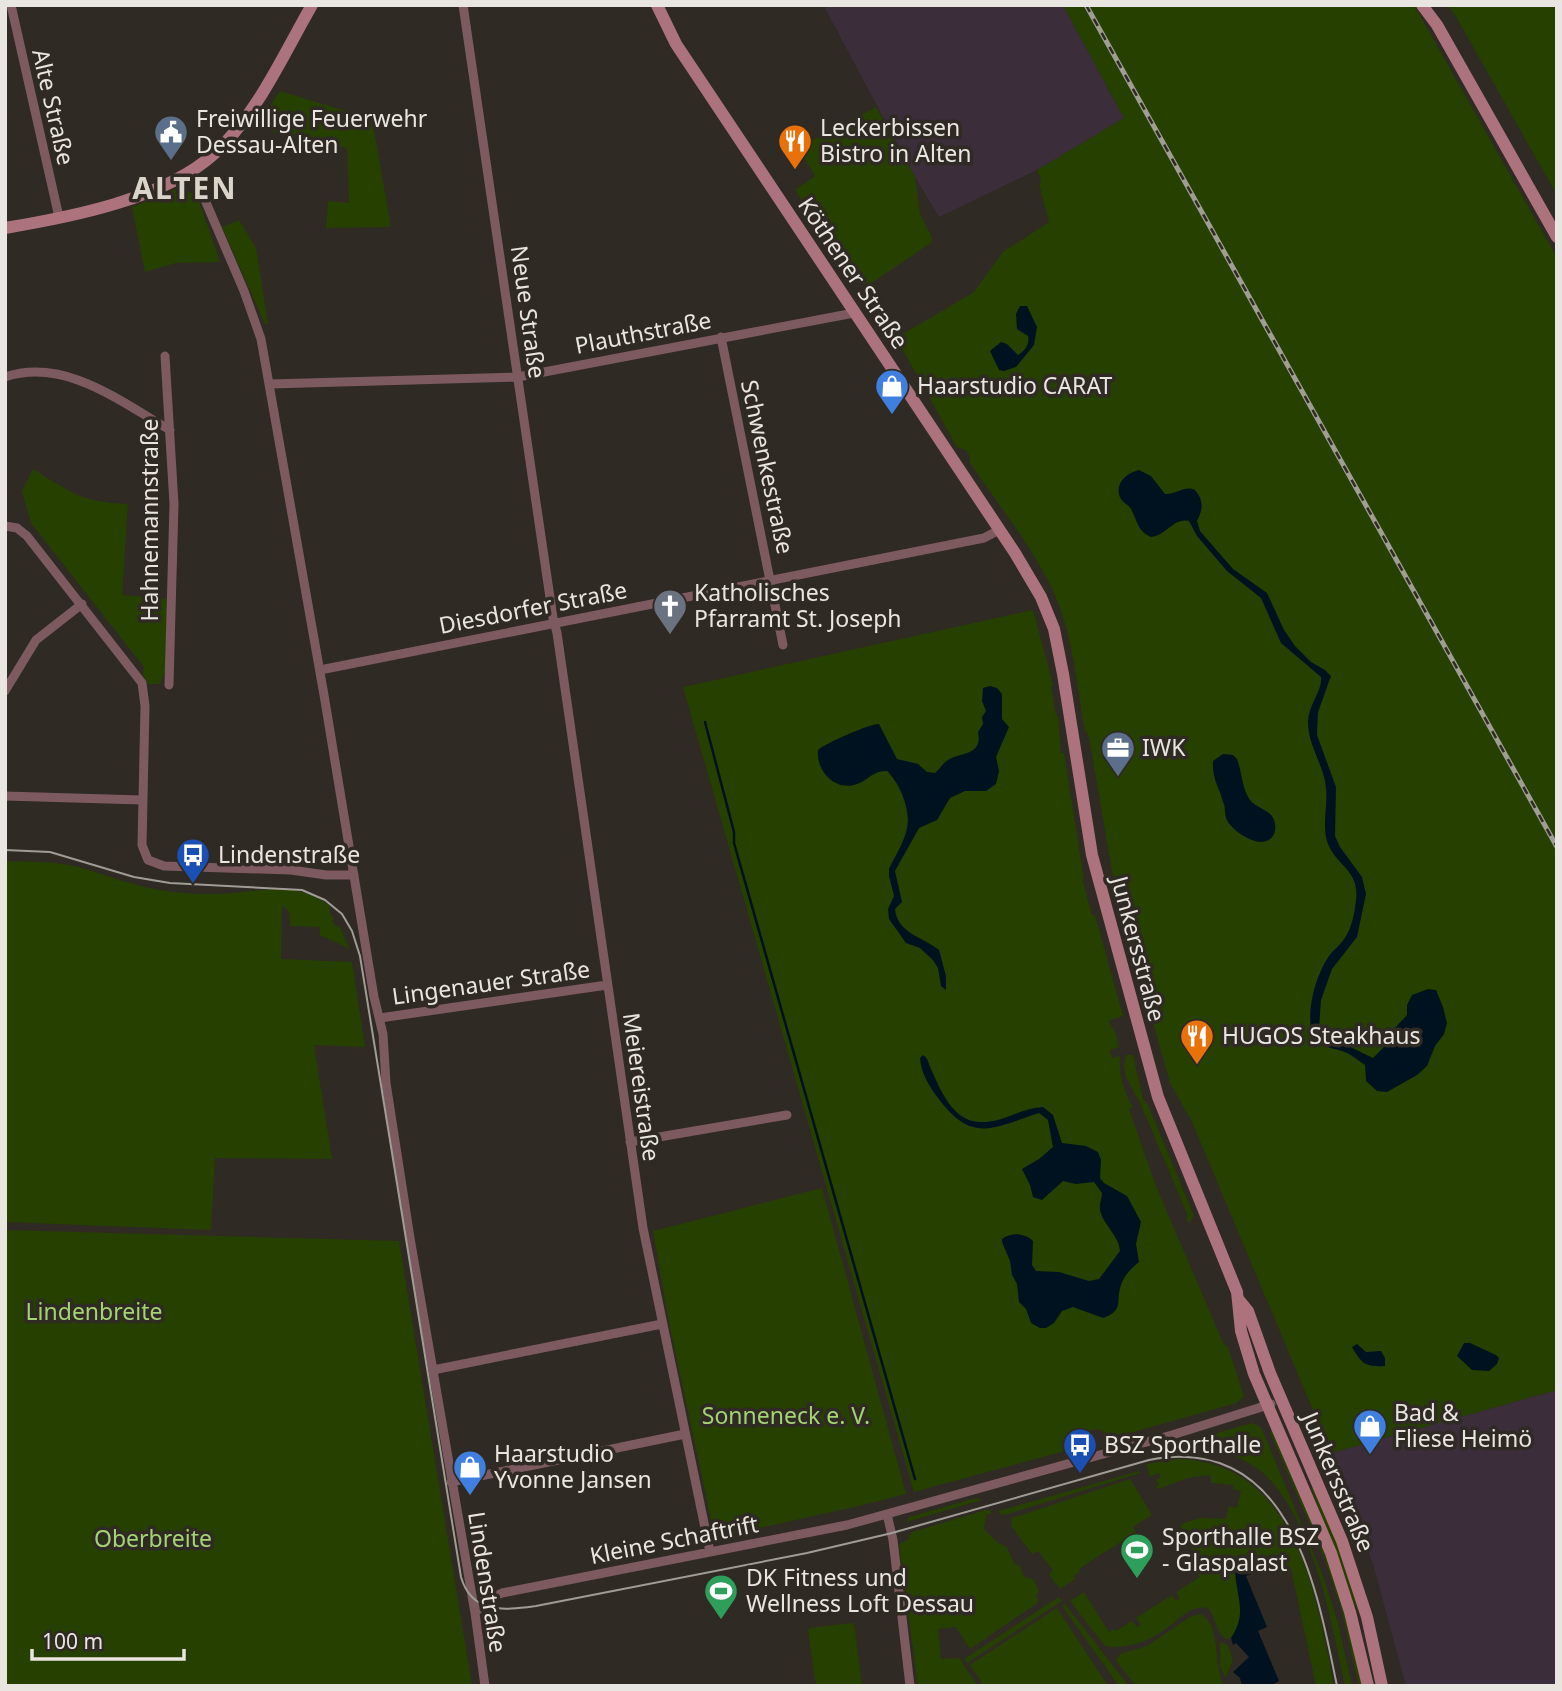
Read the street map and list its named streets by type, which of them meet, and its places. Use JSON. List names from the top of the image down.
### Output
{
  "streets": {
    "main road": ["Köthener Straße", "Junkersstraße"],
    "street": [
      "Alte Straße",
      "Neue Straße",
      "Plauthstraße",
      "Schwenkestraße",
      "Hahnemannstraße",
      "Diesdorfer Straße",
      "Lingenauer Straße",
      "Meiereistraße",
      "Kleine Schaftrift",
      "Lindenstraße"
    ]
  },
  "crossings": [
    ["Köthener Straße", "Plauthstraße"],
    ["Köthener Straße", "Diesdorfer Straße"],
    ["Köthener Straße", "Junkersstraße"],
    ["Neue Straße", "Plauthstraße"],
    ["Neue Straße", "Diesdorfer Straße"],
    ["Neue Straße", "Meiereistraße"],
    ["Plauthstraße", "Schwenkestraße"],
    ["Plauthstraße", "Lindenstraße"],
    ["Schwenkestraße", "Diesdorfer Straße"],
    ["Diesdorfer Straße", "Meiereistraße"],
    ["Diesdorfer Straße", "Lindenstraße"],
    ["Junkersstraße", "Kleine Schaftrift"],
    ["Lingenauer Straße", "Meiereistraße"],
    ["Lingenauer Straße", "Lindenstraße"],
    ["Meiereistraße", "Kleine Schaftrift"],
    ["Kleine Schaftrift", "Lindenstraße"]
  ],
  "districts": ["ALTEN"],
  "parks": ["Lindenbreite", "Sonneneck e. V.", "Oberbreite"],
  "places": {
    "public building": ["Freiwillige Feuerwehr Dessau-Alten"],
    "restaurant": ["Leckerbissen Bistro in Alten", "HUGOS Steakhaus"],
    "shop": ["Haarstudio CARAT", "Bad & Fliese Heimö", "Haarstudio Yvonne Jansen"],
    "church": ["Katholisches Pfarramt St. Joseph"],
    "office": ["IWK"],
    "bus stop": ["Lindenstraße", "BSZ Sporthalle"],
    "sports": ["Sporthalle BSZ - Glaspalast", "DK Fitness und Wellness Loft Dessau"]
  },
  "scale_bar": "100 m"
}
